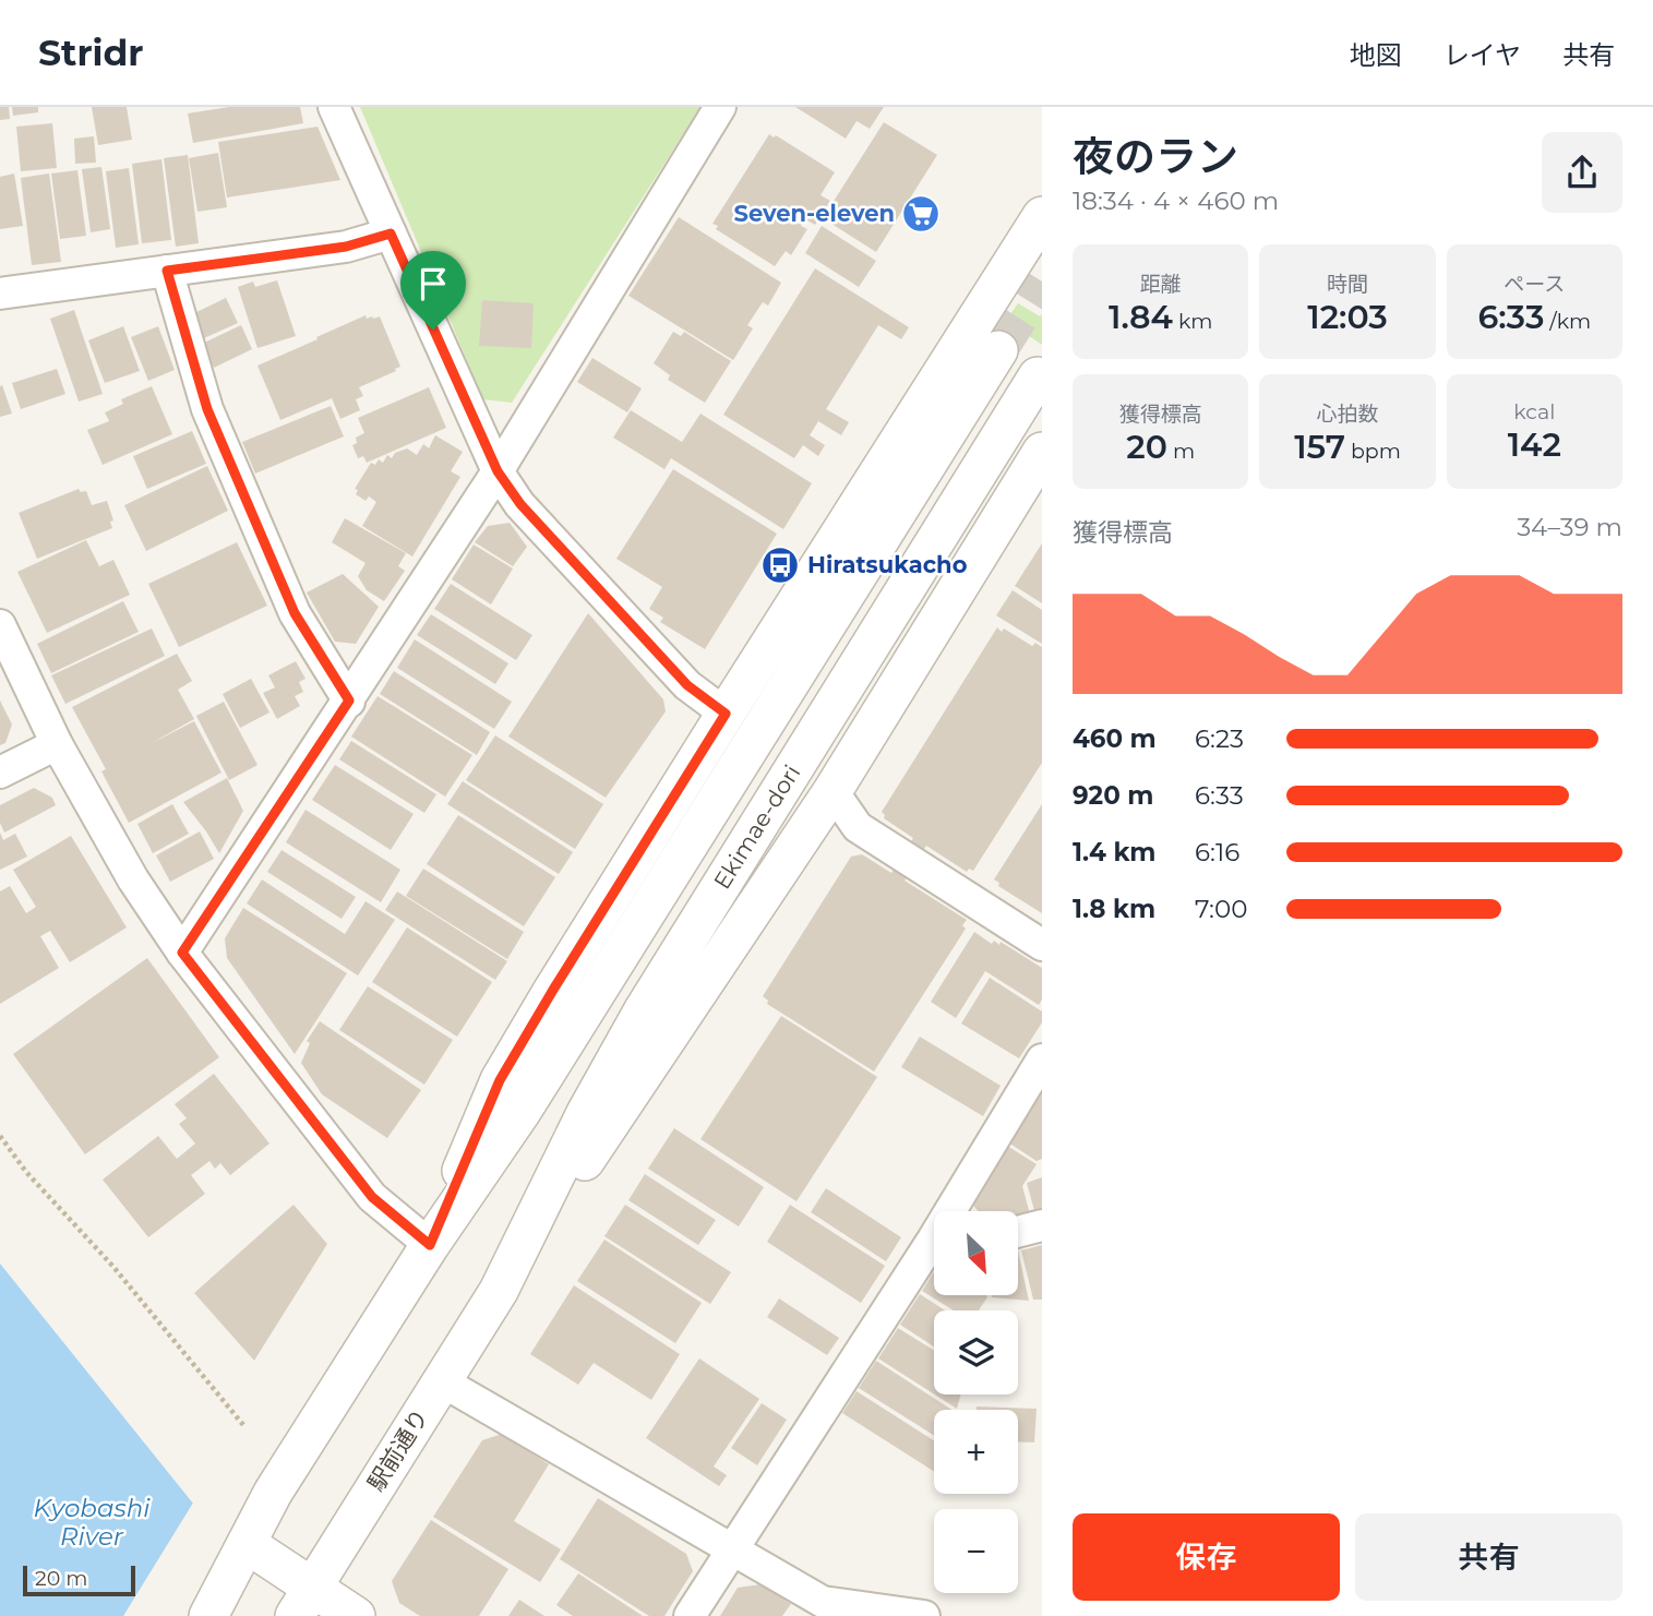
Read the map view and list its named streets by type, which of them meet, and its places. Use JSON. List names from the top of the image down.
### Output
{
  "streets": {
    "street": ["Ekimae-dori", "駅前通り"]
  },
  "crossings": [
    ["Ekimae-dori", "駅前通り"]
  ],
  "water": ["Kyobashi River"],
  "places": {
    "supermarket": ["Seven-eleven"],
    "bus stop": ["Hiratsukacho"]
  },
  "scale_bar": "20 m",
  "north": "bottom right",
  "page": {
    "header": "Stridr",
    "nav": ["地図", "レイヤ", "共有"],
    "heading": ["夜のラン", "18:34 · 4 × 460 m"],
    "stats": [
      ["距離", "1.84 km"],
      ["時間", "12:03"],
      ["ペース", "6:33 /km"],
      ["獲得標高", "20 m"],
      ["心拍数", "157 bpm"],
      ["kcal", "142"]
    ],
    "chart": ["獲得標高", "34–39 m"],
    "list": [
      {
        "name": "460 m",
        "note": "6:23"
      },
      {
        "name": "920 m",
        "note": "6:33"
      },
      {
        "name": "1.4 km",
        "note": "6:16"
      },
      {
        "name": "1.8 km",
        "note": "7:00"
      }
    ],
    "map_buttons": ["+", "−"],
    "buttons": ["保存", "共有"],
    "scale": "20 m"
  }
}
